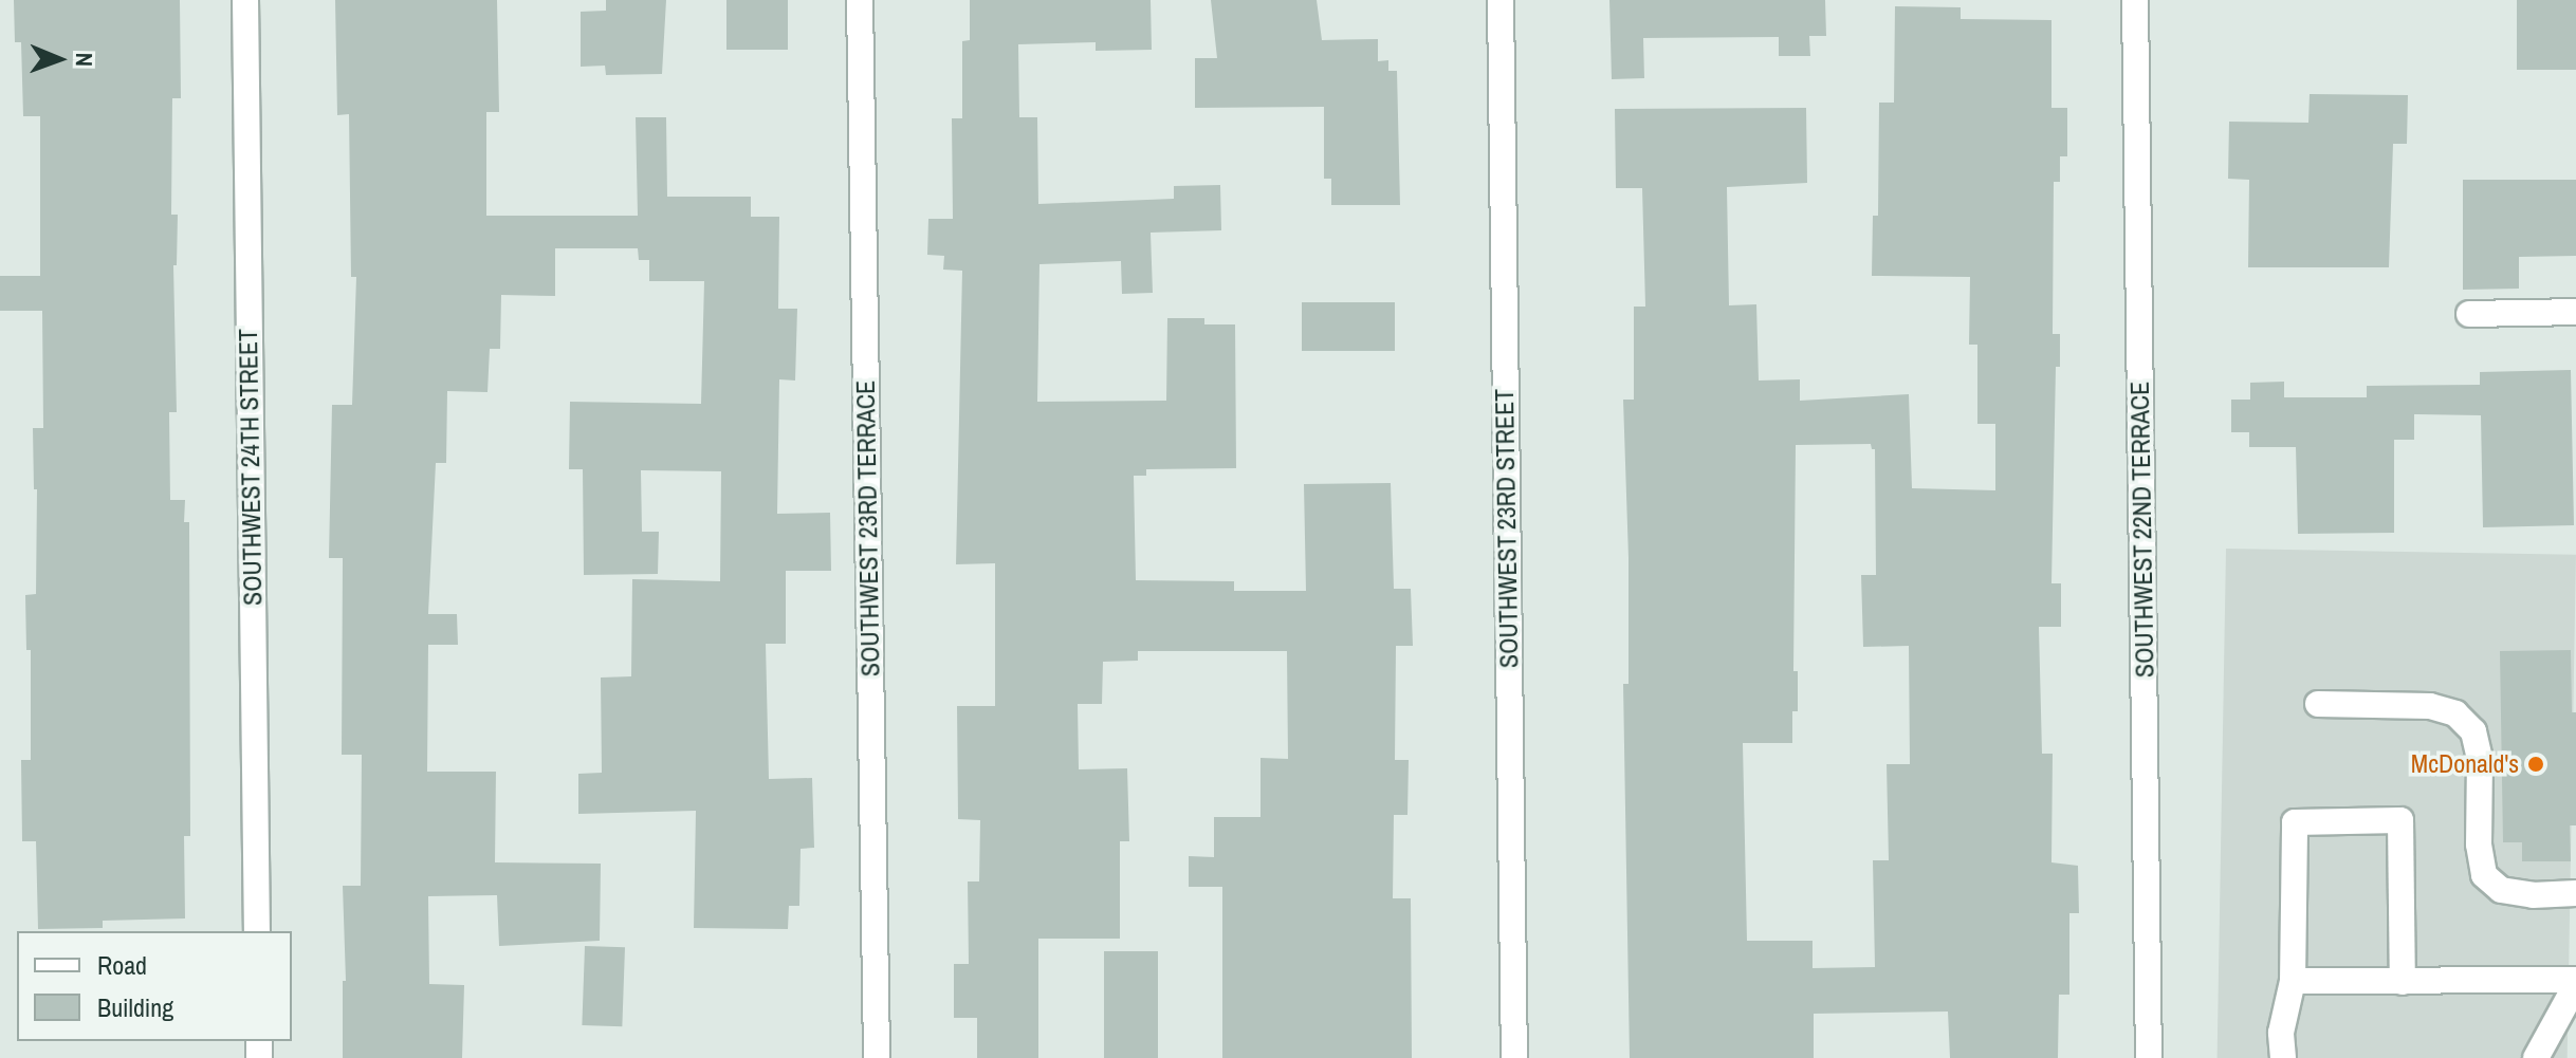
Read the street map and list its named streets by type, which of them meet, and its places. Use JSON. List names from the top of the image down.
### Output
{
  "streets": {
    "street": [
      "SOUTHWEST 24TH STREET",
      "SOUTHWEST 23RD TERRACE",
      "SOUTHWEST 23RD STREET",
      "SOUTHWEST 22ND TERRACE"
    ]
  },
  "places": ["McDonald's"],
  "legend": ["Road", "Building"],
  "north": "right"
}
